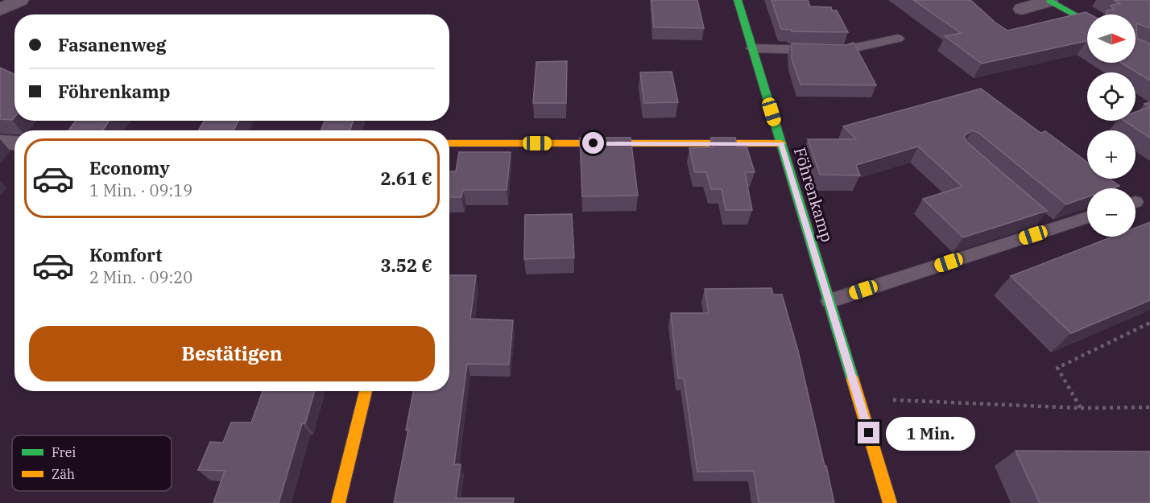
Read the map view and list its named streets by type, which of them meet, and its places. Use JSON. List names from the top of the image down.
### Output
{
  "streets": {
    "street": ["Föhrenkamp"]
  },
  "legend": ["Frei", "Zäh"],
  "north": "right",
  "page": {
    "map_buttons": ["+", "−"],
    "banner": ["Fasanenweg", "Föhrenkamp"],
    "list": [
      {
        "name": "Economy",
        "note": "1 Min. · 09:19",
        "value": "2.61 €"
      },
      {
        "name": "Komfort",
        "note": "2 Min. · 09:20",
        "value": "3.52 €"
      }
    ],
    "buttons": "Bestätigen",
    "bubble": "1 Min."
  }
}
